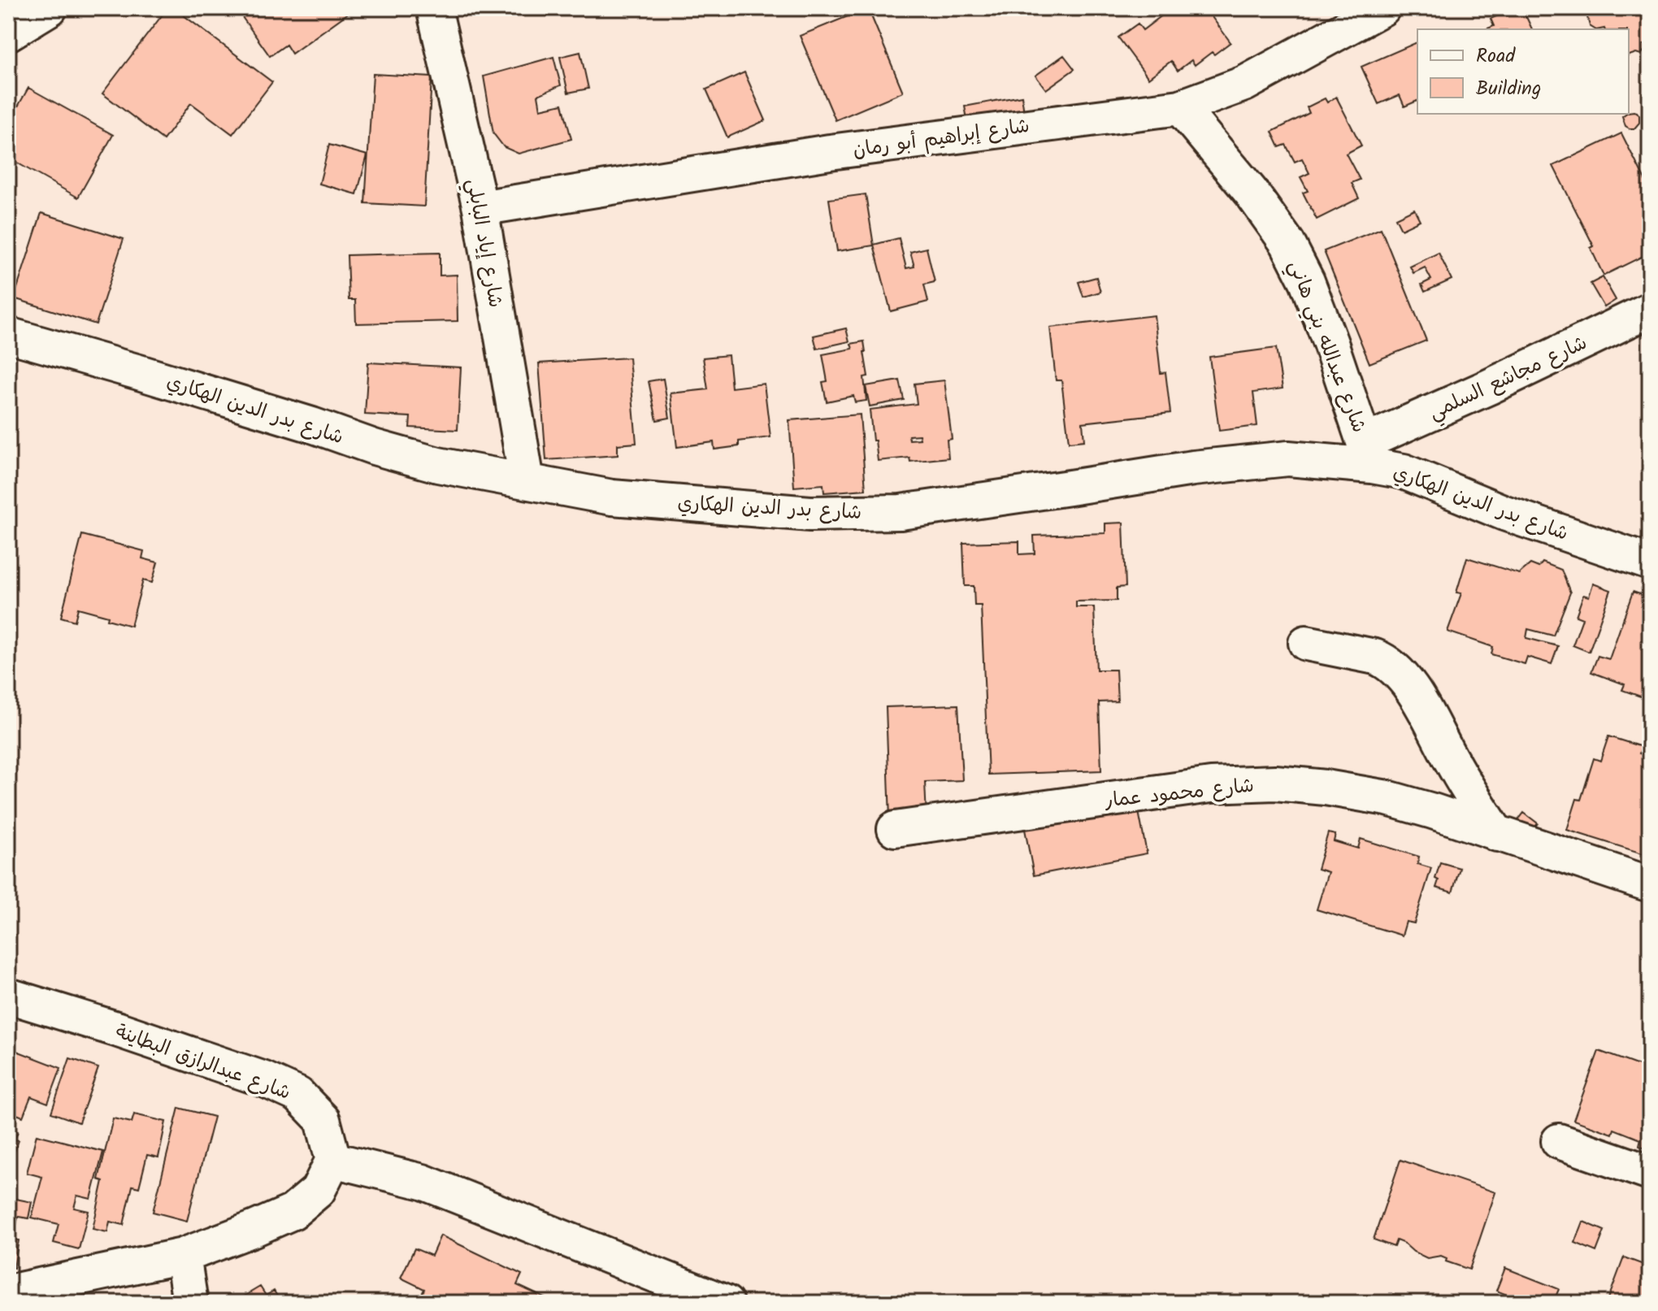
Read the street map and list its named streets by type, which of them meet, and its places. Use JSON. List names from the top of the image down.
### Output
{
  "streets": {
    "street": [
      "شارع إبراهيم أبو رمان",
      "شارع إياد البابلي",
      "شارع عبدالله بني هاني",
      "شارع مجاشع السلمي",
      "شارع بدر الدين الهكاري",
      "شارع محمود عمار",
      "شارع عبدالرازق البطاينة"
    ]
  },
  "crossings": [
    ["شارع إبراهيم أبو رمان", "شارع إياد البابلي"],
    ["شارع إبراهيم أبو رمان", "شارع عبدالله بني هاني"],
    ["شارع إياد البابلي", "شارع بدر الدين الهكاري"],
    ["شارع عبدالله بني هاني", "شارع مجاشع السلمي"],
    ["شارع عبدالله بني هاني", "شارع بدر الدين الهكاري"],
    ["شارع مجاشع السلمي", "شارع بدر الدين الهكاري"]
  ],
  "legend": ["Road", "Building"]
}
